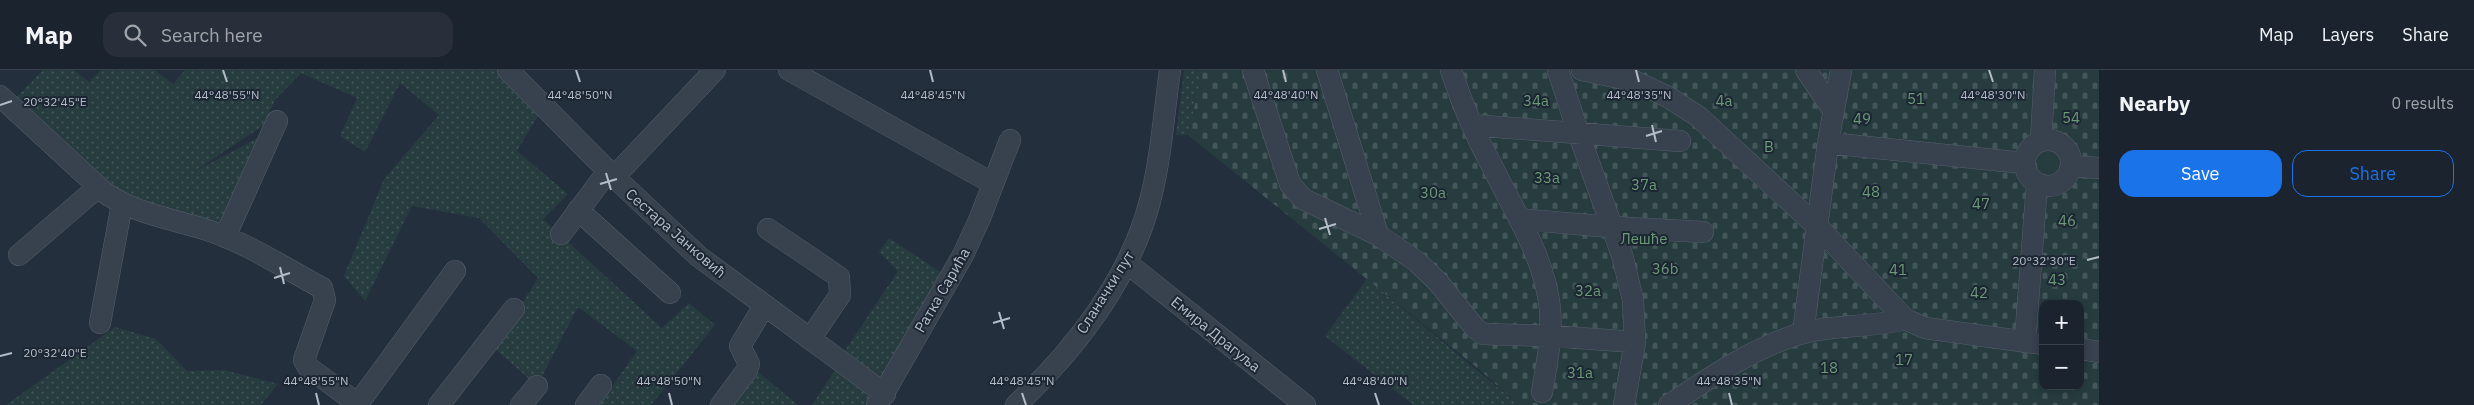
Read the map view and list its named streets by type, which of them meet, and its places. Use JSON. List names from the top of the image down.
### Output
{
  "streets": {
    "street": [
      "Сестара Јанковић",
      "Ратка Сарића",
      "Сланачки пут",
      "Емира Драгуља"
    ]
  },
  "crossings": [
    ["Сестара Јанковић", "Ратка Сарића"],
    ["Сланачки пут", "Емира Драгуља"]
  ],
  "parks": [
    "51",
    "34a",
    "4a",
    "54",
    "49",
    "B",
    "33a",
    "37a",
    "48",
    "30a",
    "47",
    "46",
    "Лешће",
    "36b",
    "41",
    "43",
    "32a",
    "42",
    "17",
    "18",
    "31a"
  ],
  "page": {
    "header": "Map",
    "search": "Search here",
    "nav": ["Map", "Layers", "Share"],
    "heading": ["Nearby", "0 results"],
    "buttons": ["Save", "Share"],
    "map_buttons": ["+", "−"]
  },
  "coordinates": [
    "44°48'55\"N",
    "44°48'50\"N",
    "44°48'45\"N",
    "44°48'40\"N",
    "44°48'35\"N",
    "44°48'30\"N",
    "20°32'45\"E",
    "20°32'30\"E",
    "20°32'40\"E"
  ]
}
